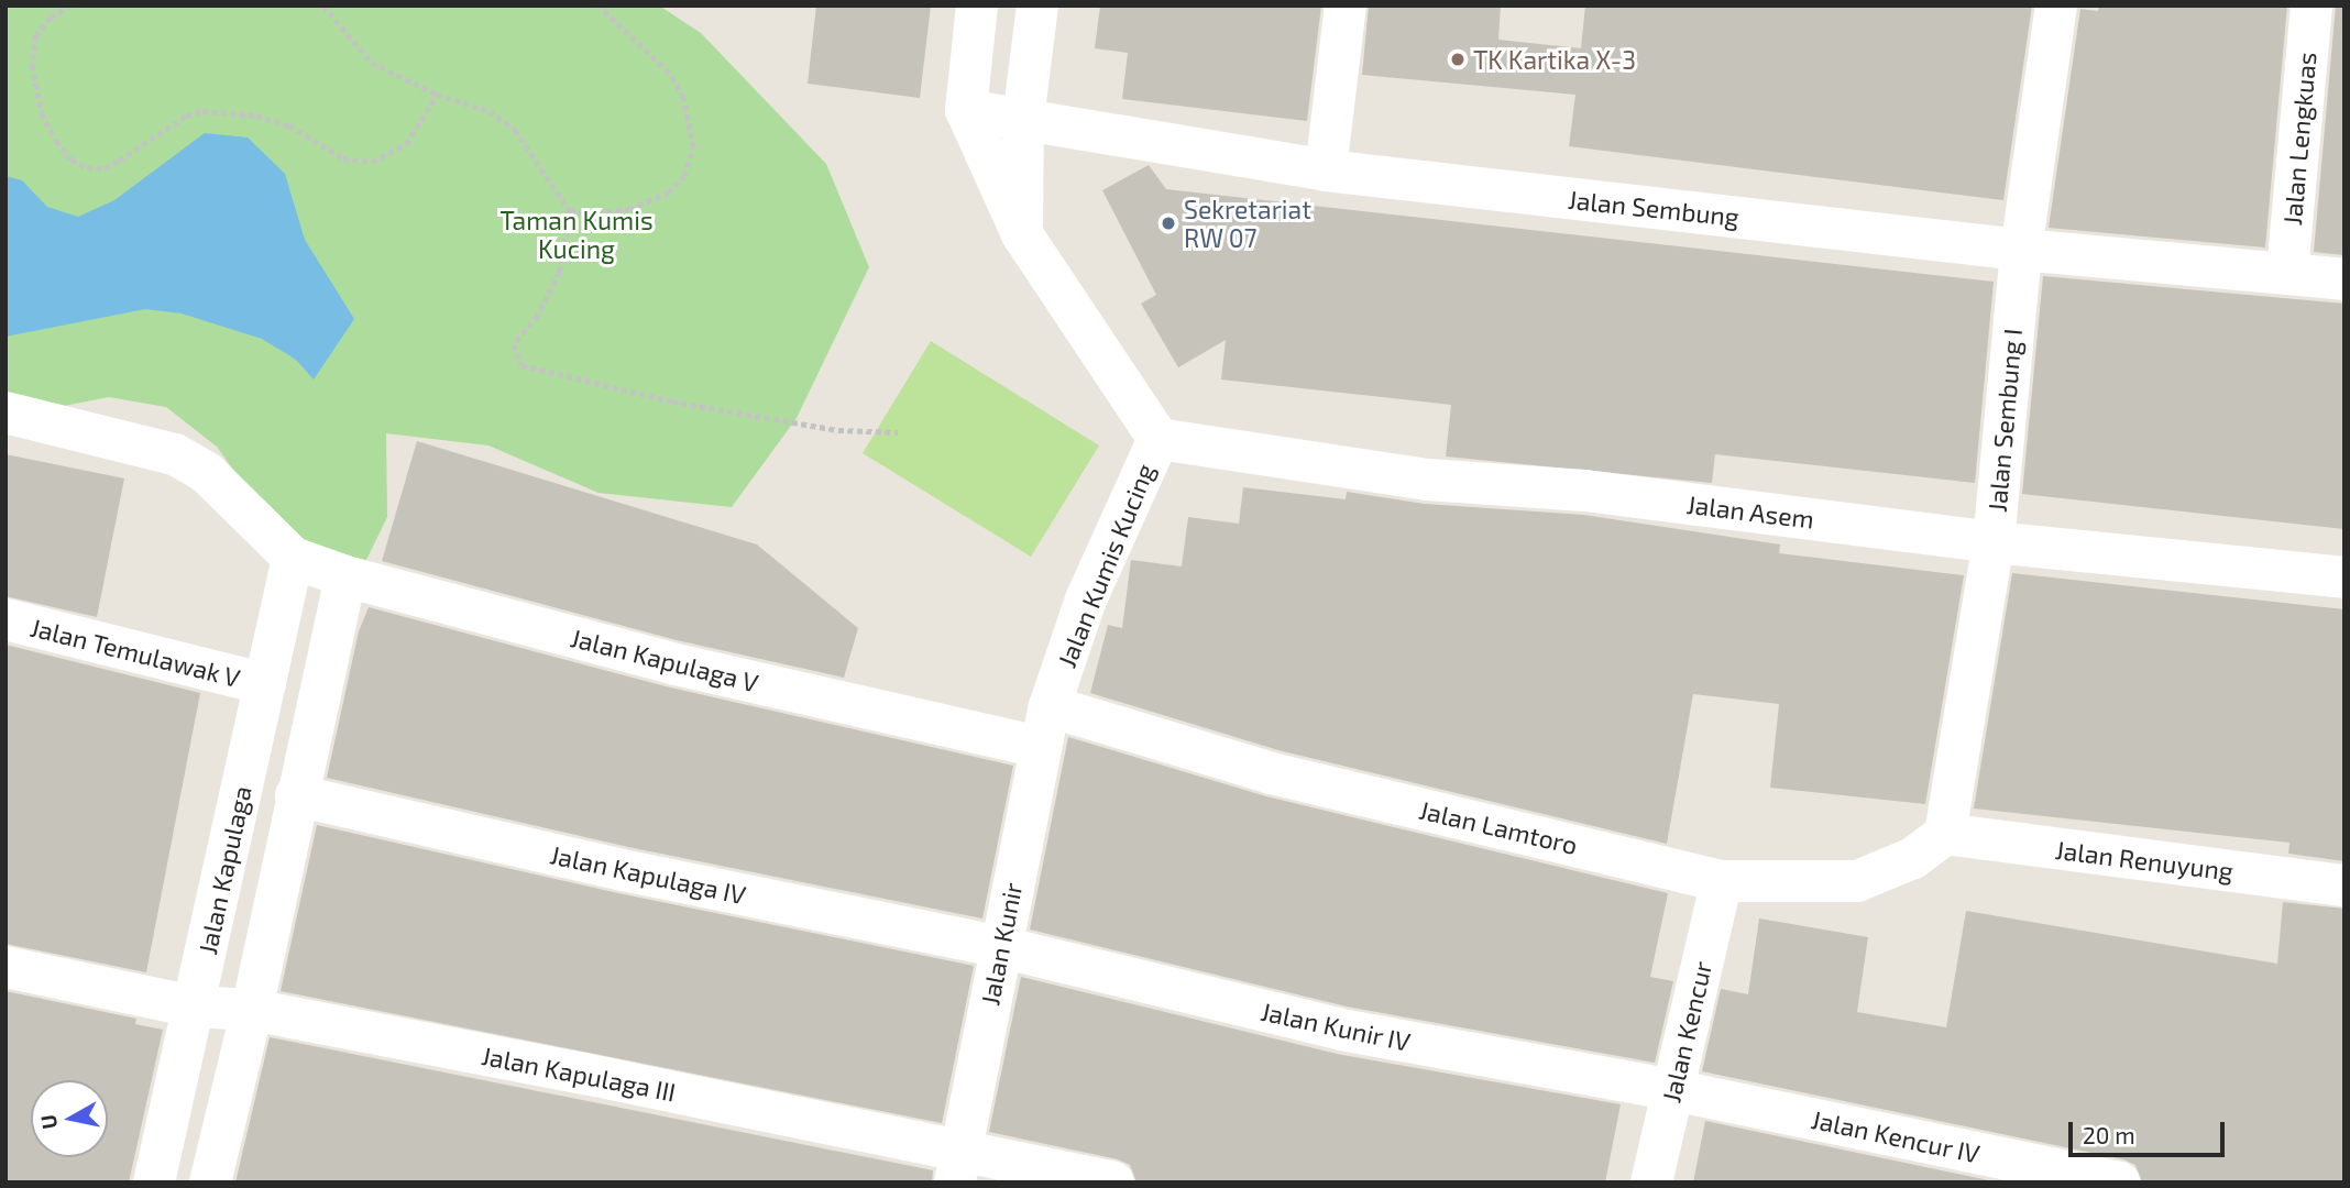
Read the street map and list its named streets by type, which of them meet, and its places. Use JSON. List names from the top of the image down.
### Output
{
  "streets": {
    "street": [
      "Jalan Lengkuas",
      "Jalan Sembung",
      "Jalan Sembung I",
      "Jalan Asem",
      "Jalan Kumis Kucing",
      "Jalan Temulawak V",
      "Jalan Kapulaga V",
      "Jalan Lamtoro",
      "Jalan Renuyung",
      "Jalan Kapulaga",
      "Jalan Kapulaga IV",
      "Jalan Kunir",
      "Jalan Kunir IV",
      "Jalan Kencur",
      "Jalan Kapulaga III",
      "Jalan Kencur IV"
    ]
  },
  "crossings": [
    ["Jalan Lengkuas", "Jalan Sembung"],
    ["Jalan Sembung", "Jalan Sembung I"],
    ["Jalan Sembung", "Jalan Kumis Kucing"],
    ["Jalan Sembung I", "Jalan Asem"],
    ["Jalan Sembung I", "Jalan Lamtoro"],
    ["Jalan Sembung I", "Jalan Renuyung"],
    ["Jalan Asem", "Jalan Kumis Kucing"],
    ["Jalan Kumis Kucing", "Jalan Lamtoro"],
    ["Jalan Kumis Kucing", "Jalan Kunir"],
    ["Jalan Temulawak V", "Jalan Kapulaga"],
    ["Jalan Kapulaga V", "Jalan Kapulaga"],
    ["Jalan Kapulaga V", "Jalan Kunir"],
    ["Jalan Lamtoro", "Jalan Renuyung"],
    ["Jalan Lamtoro", "Jalan Kunir"],
    ["Jalan Lamtoro", "Jalan Kencur"],
    ["Jalan Kapulaga", "Jalan Kapulaga III"],
    ["Jalan Kapulaga IV", "Jalan Kunir"],
    ["Jalan Kapulaga IV", "Jalan Kunir IV"],
    ["Jalan Kunir", "Jalan Kunir IV"],
    ["Jalan Kunir", "Jalan Kapulaga III"],
    ["Jalan Kunir IV", "Jalan Kencur"],
    ["Jalan Kunir IV", "Jalan Kencur IV"],
    ["Jalan Kencur", "Jalan Kencur IV"]
  ],
  "parks": ["Taman Kumis Kucing"],
  "places": ["TK Kartika X-3", "Sekretariat RW 07"],
  "scale_bar": "20 m",
  "north": "left"
}
